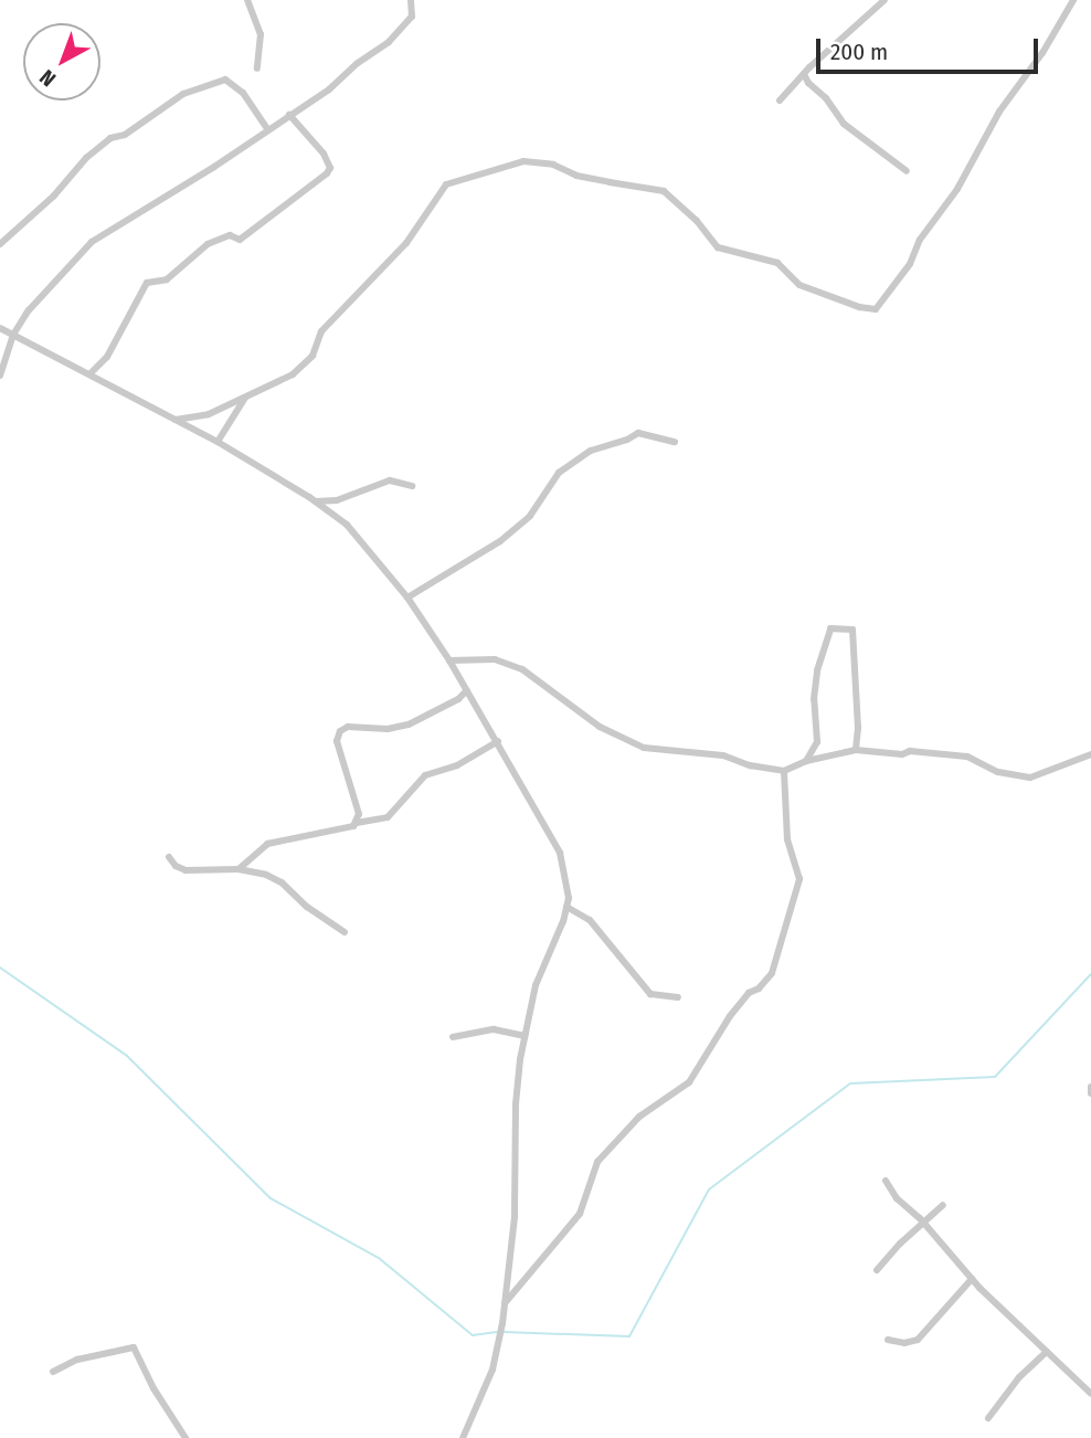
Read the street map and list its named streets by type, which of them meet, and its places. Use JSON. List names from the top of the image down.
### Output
{
  "scale_bar": "200 m",
  "north": "bottom left"
}
